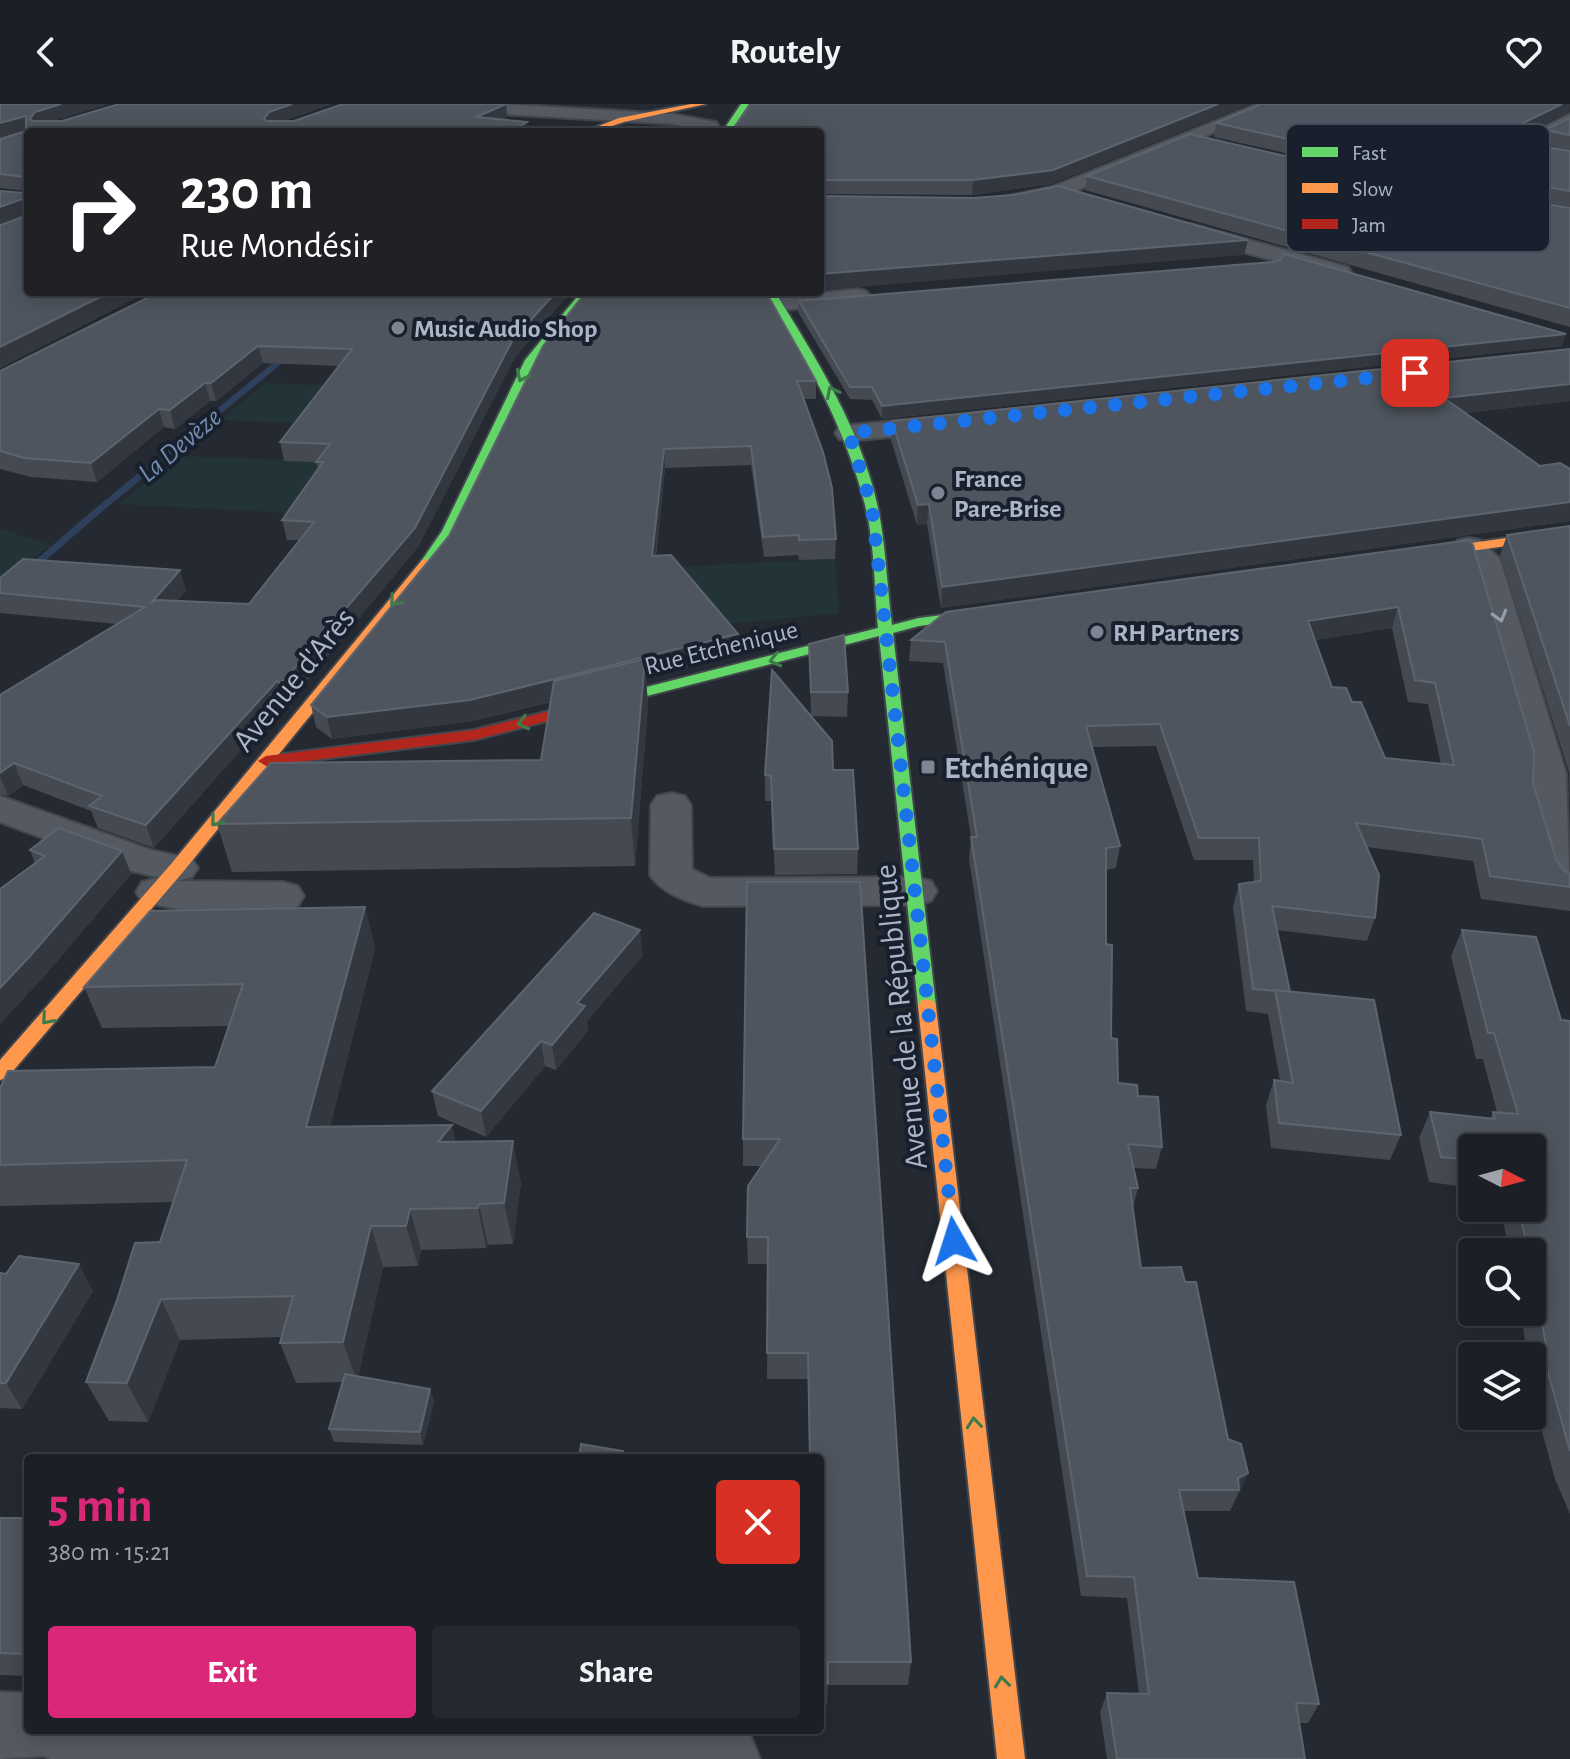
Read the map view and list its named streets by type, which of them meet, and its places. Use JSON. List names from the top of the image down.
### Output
{
  "streets": {
    "main road": ["Rue Etchenique", "Avenue d'Arès", "Avenue de la République"]
  },
  "crossings": [
    ["Rue Etchenique", "Avenue d'Arès"],
    ["Rue Etchenique", "Avenue de la République"]
  ],
  "one_way": ["Rue Etchenique", "Avenue d'Arès", "Avenue de la République"],
  "water": ["La Devèze"],
  "places": {
    "other": ["Music Audio Shop", "France Pare-Brise", "RH Partners"],
    "transit": ["Etchénique"]
  },
  "legend": ["Fast", "Slow", "Jam"],
  "north": "right",
  "page": {
    "header": "Routely",
    "turn": ["230 m", "Rue Mondésir"],
    "heading": ["5 min", "380 m · 15:21"],
    "buttons": ["Exit", "Share"]
  }
}
